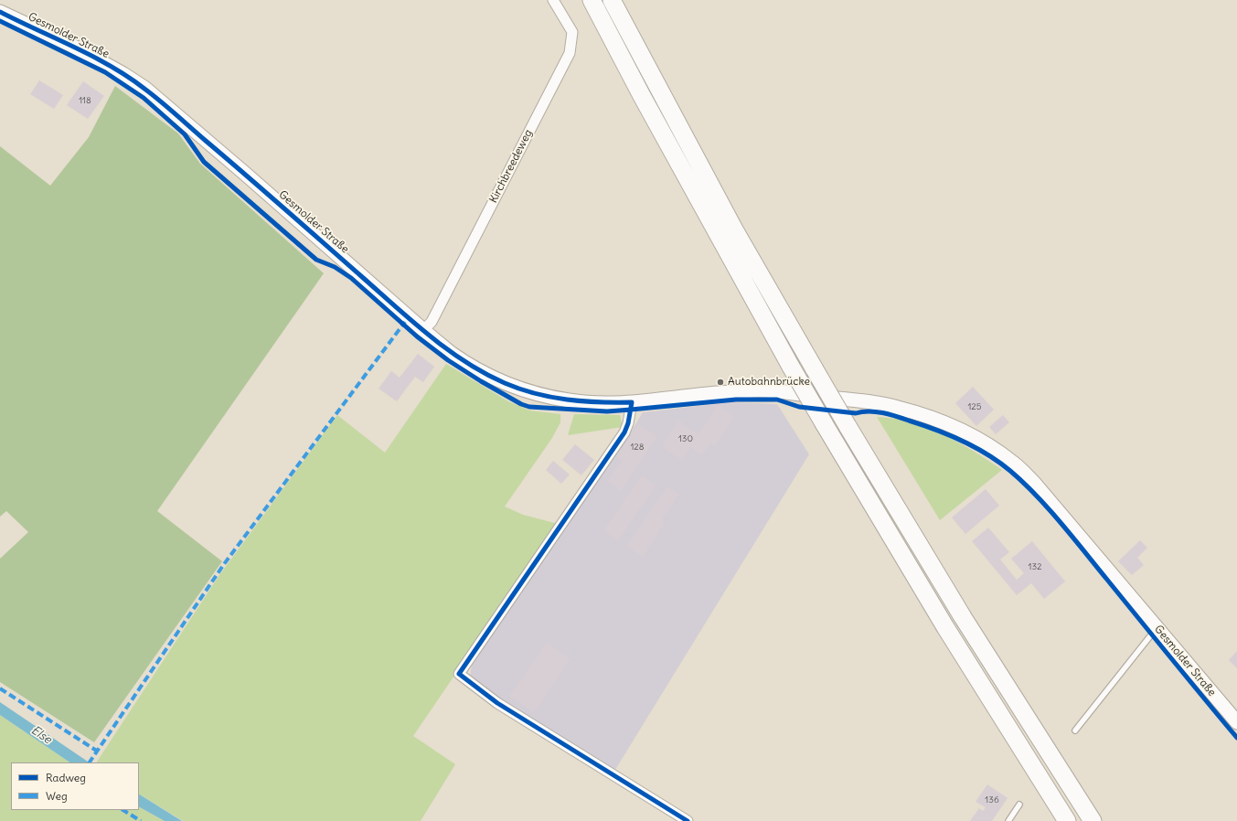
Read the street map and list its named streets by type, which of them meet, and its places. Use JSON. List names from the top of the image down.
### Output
{
  "streets": {
    "street": ["Gesmolder Straße", "Kirchbreedeweg"]
  },
  "crossings": [
    ["Gesmolder Straße", "Kirchbreedeweg"]
  ],
  "water": ["Else"],
  "places": ["Autobahnbrücke"],
  "house_numbers": [
    "118",
    "125",
    "130",
    "128",
    "132",
    "136"
  ],
  "legend": ["Radweg", "Weg"]
}
